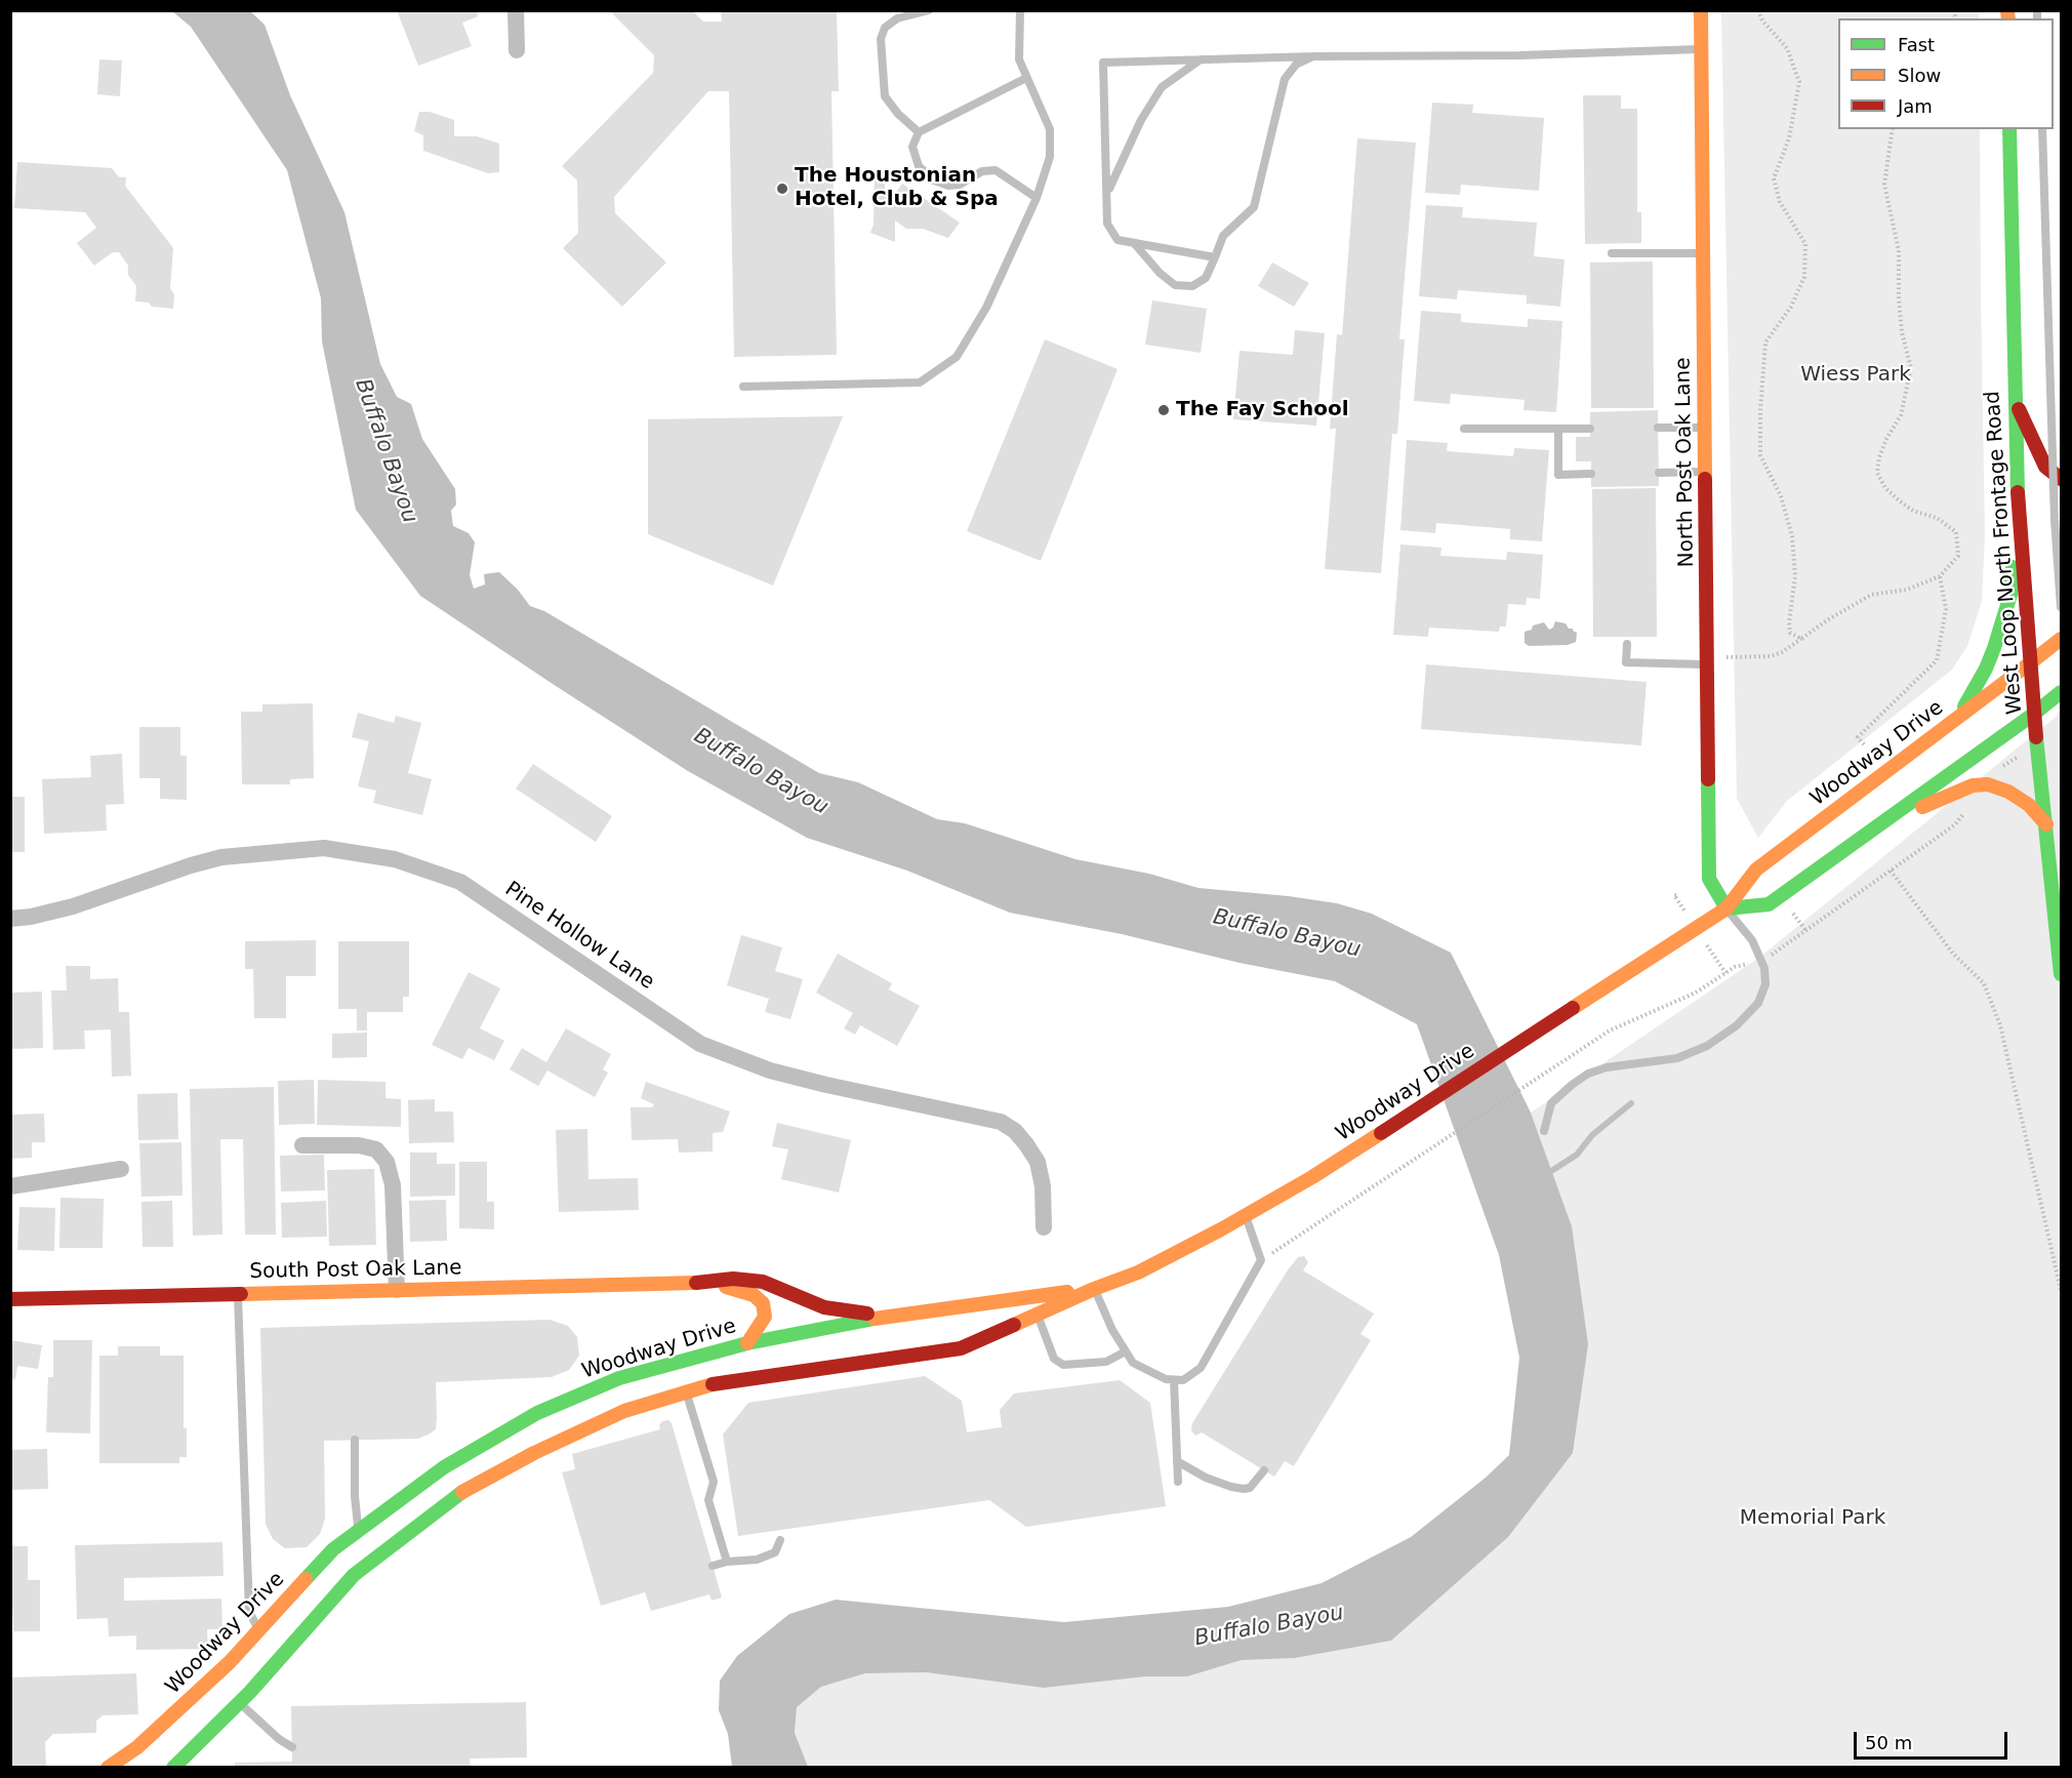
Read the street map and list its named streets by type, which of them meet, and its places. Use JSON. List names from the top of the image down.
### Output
{
  "streets": {
    "main road": [
      "North Post Oak Lane",
      "West Loop North Frontage Road",
      "Woodway Drive",
      "South Post Oak Lane"
    ],
    "street": ["Pine Hollow Lane"]
  },
  "crossings": [
    ["North Post Oak Lane", "Woodway Drive"],
    ["West Loop North Frontage Road", "Woodway Drive"],
    ["Woodway Drive", "South Post Oak Lane"]
  ],
  "water": ["Buffalo Bayou"],
  "parks": ["Wiess Park", "Memorial Park"],
  "places": ["The Houstonian Hotel, Club & Spa", "The Fay School"],
  "legend": ["Fast", "Slow", "Jam"],
  "scale_bar": "50 m"
}
